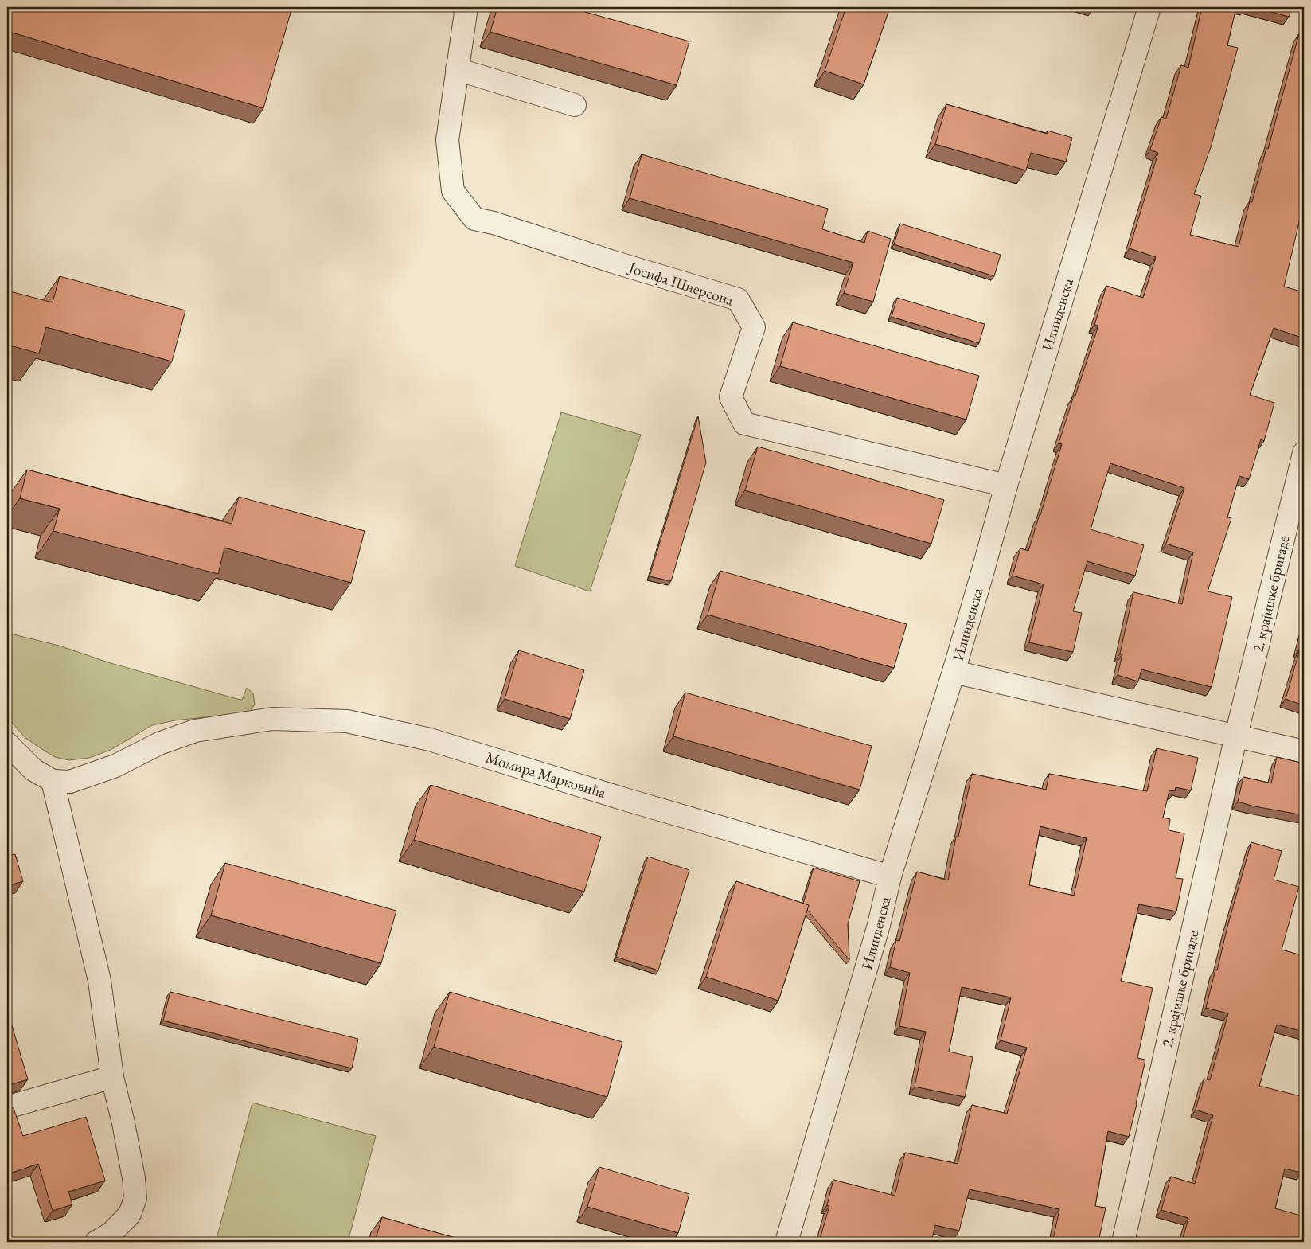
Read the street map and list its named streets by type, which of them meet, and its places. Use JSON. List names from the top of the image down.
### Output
{
  "streets": {
    "street": [
      "Јосифа Шнерсона",
      "Илинденска",
      "2. крајишке бригаде",
      "Момира Марковића"
    ]
  },
  "crossings": [
    ["Јосифа Шнерсона", "Илинденска"],
    ["Илинденска", "Момира Марковића"]
  ]
}
